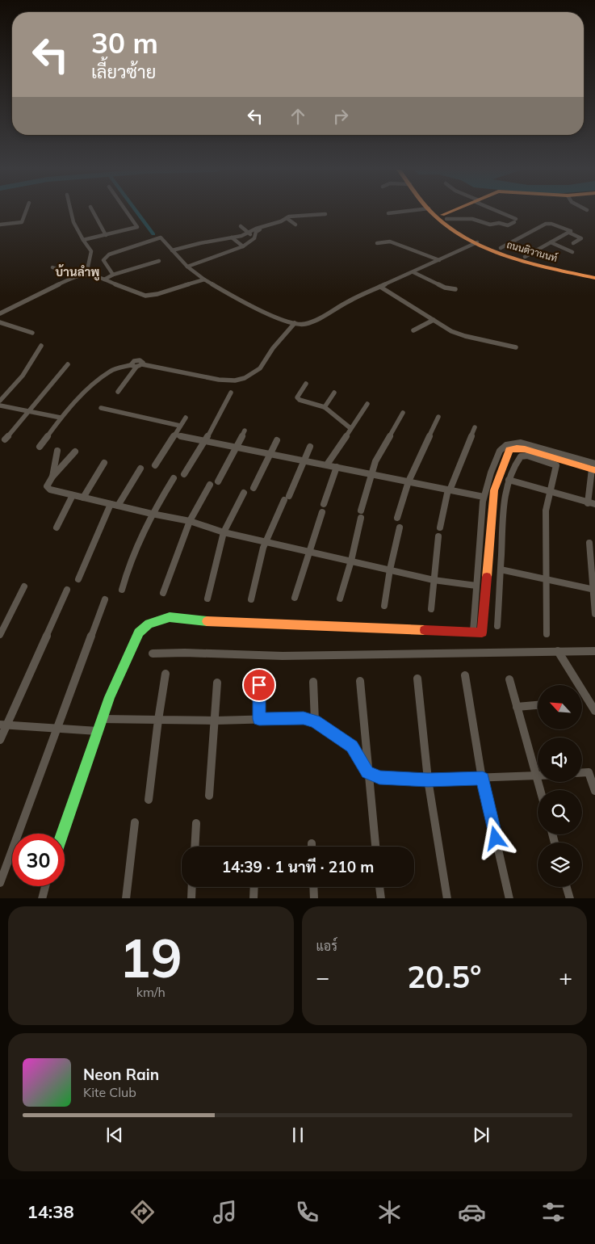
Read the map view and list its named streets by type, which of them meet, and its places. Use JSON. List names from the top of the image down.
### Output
{
  "streets": {
    "street": ["ถนนติวานนท์"]
  },
  "districts": ["บ้านลำพู"],
  "north": "top left",
  "page": {
    "turn": ["30 m", "เลี้ยวซ้าย"],
    "limit": "30",
    "trip": "14:39 · 1 นาที · 210 m",
    "tile": [
      ["19", "km/h"],
      "แอร์"
    ],
    "heat": ["−", "20.5°", "+"],
    "song": ["Neon Rain", "Kite Club"],
    "tabs": "14:38"
  }
}
